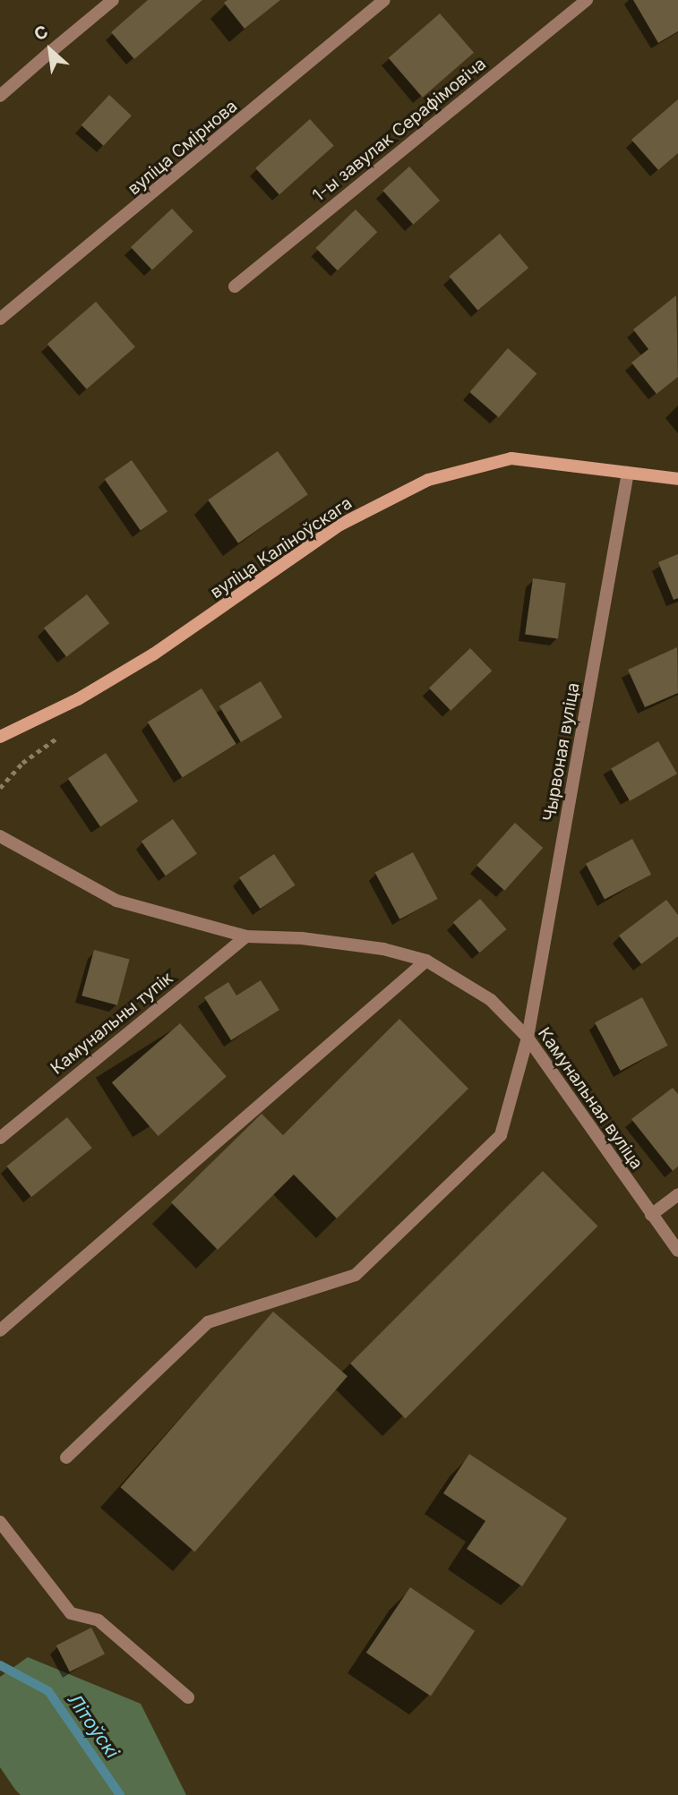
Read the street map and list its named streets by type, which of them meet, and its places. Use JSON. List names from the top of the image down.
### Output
{
  "streets": {
    "main road": ["вуліца Каліноўскага"],
    "street": [
      "1-ы завулак Серафімовіча",
      "вуліца Смірнова",
      "Чырвоная вуліца",
      "Камунальны тупік",
      "Камунальная вуліца"
    ]
  },
  "crossings": [
    ["вуліца Каліноўскага", "Чырвоная вуліца"],
    ["Чырвоная вуліца", "Камунальная вуліца"],
    ["Камунальны тупік", "Камунальная вуліца"]
  ],
  "water": ["Літоўскі"],
  "north": "top left"
}
